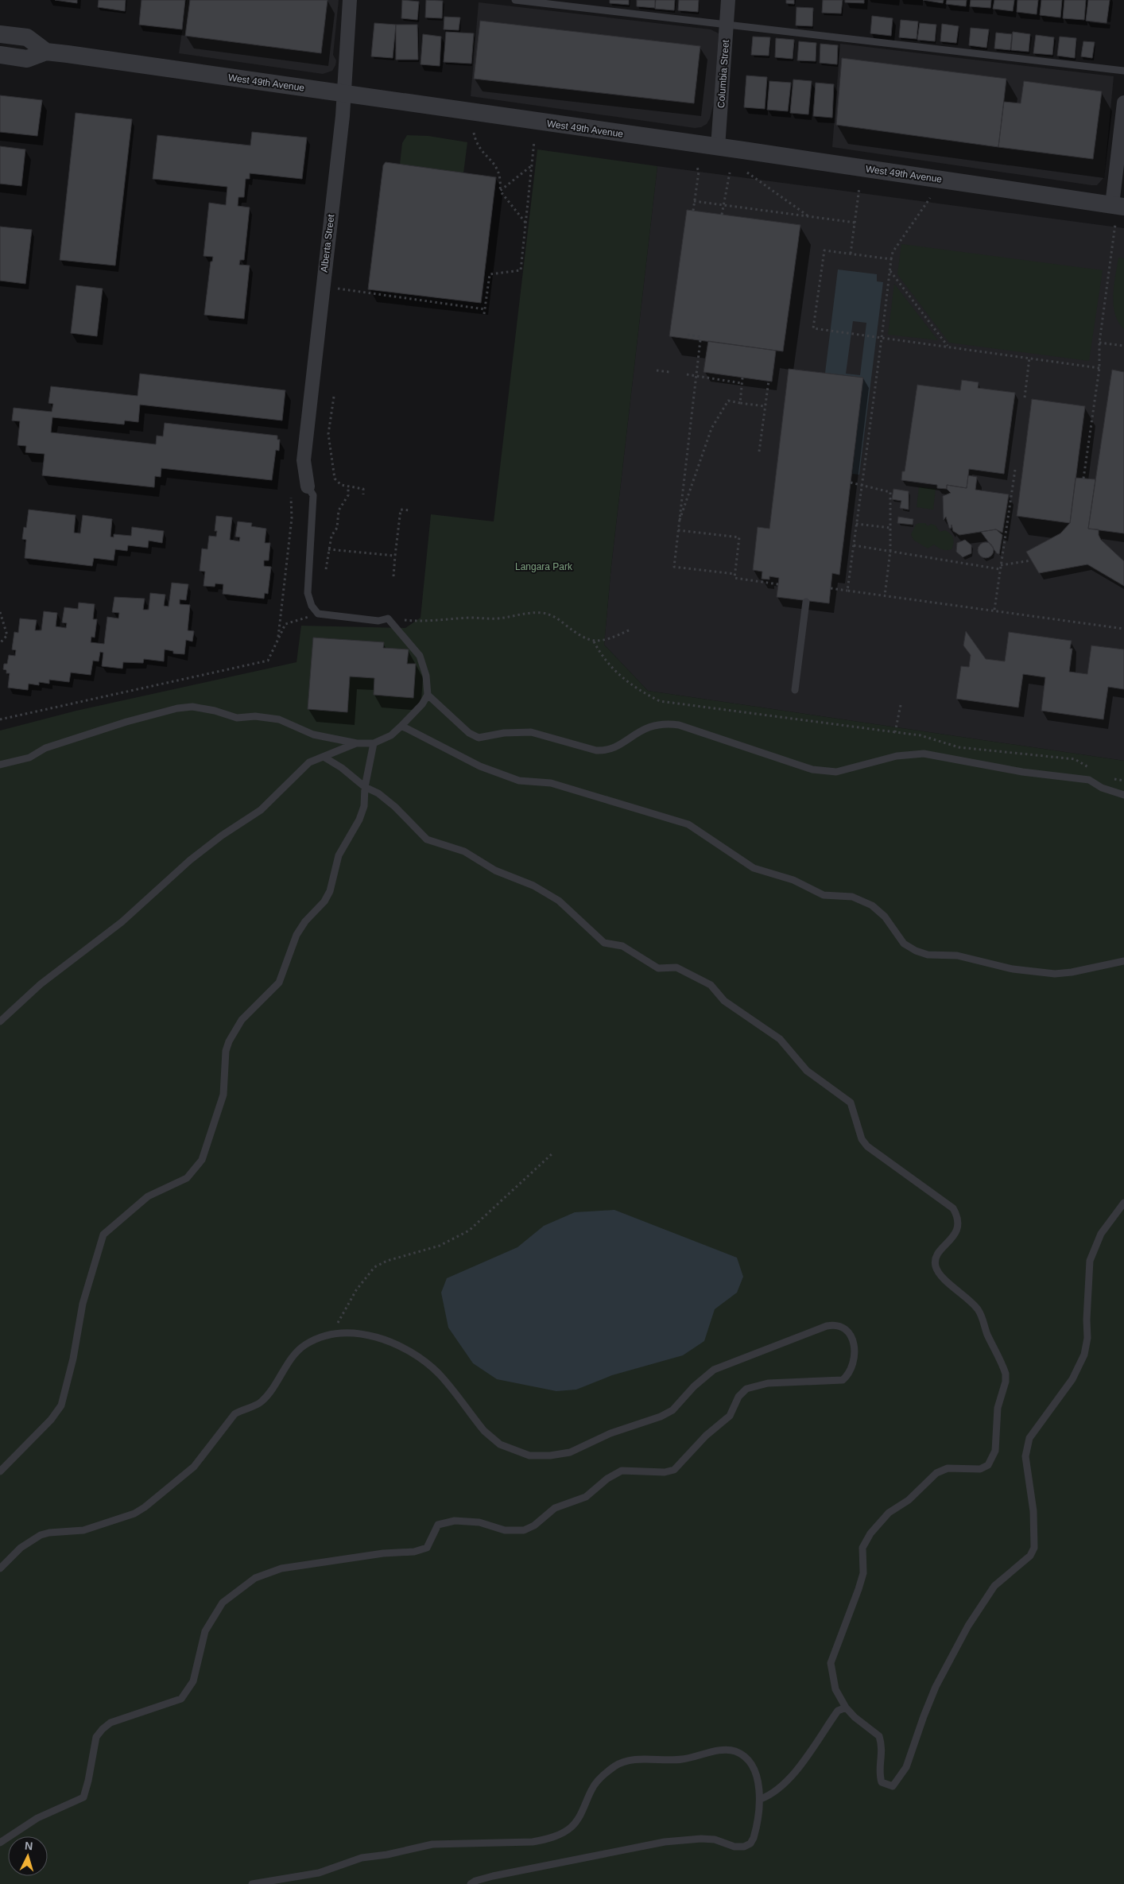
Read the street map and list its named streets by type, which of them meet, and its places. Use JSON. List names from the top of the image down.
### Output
{
  "streets": {
    "street": ["Columbia Street", "West 49th Avenue", "Alberta Street"]
  },
  "crossings": [
    ["Columbia Street", "West 49th Avenue"],
    ["West 49th Avenue", "Alberta Street"]
  ],
  "parks": ["Langara Park"],
  "north": "top"
}
